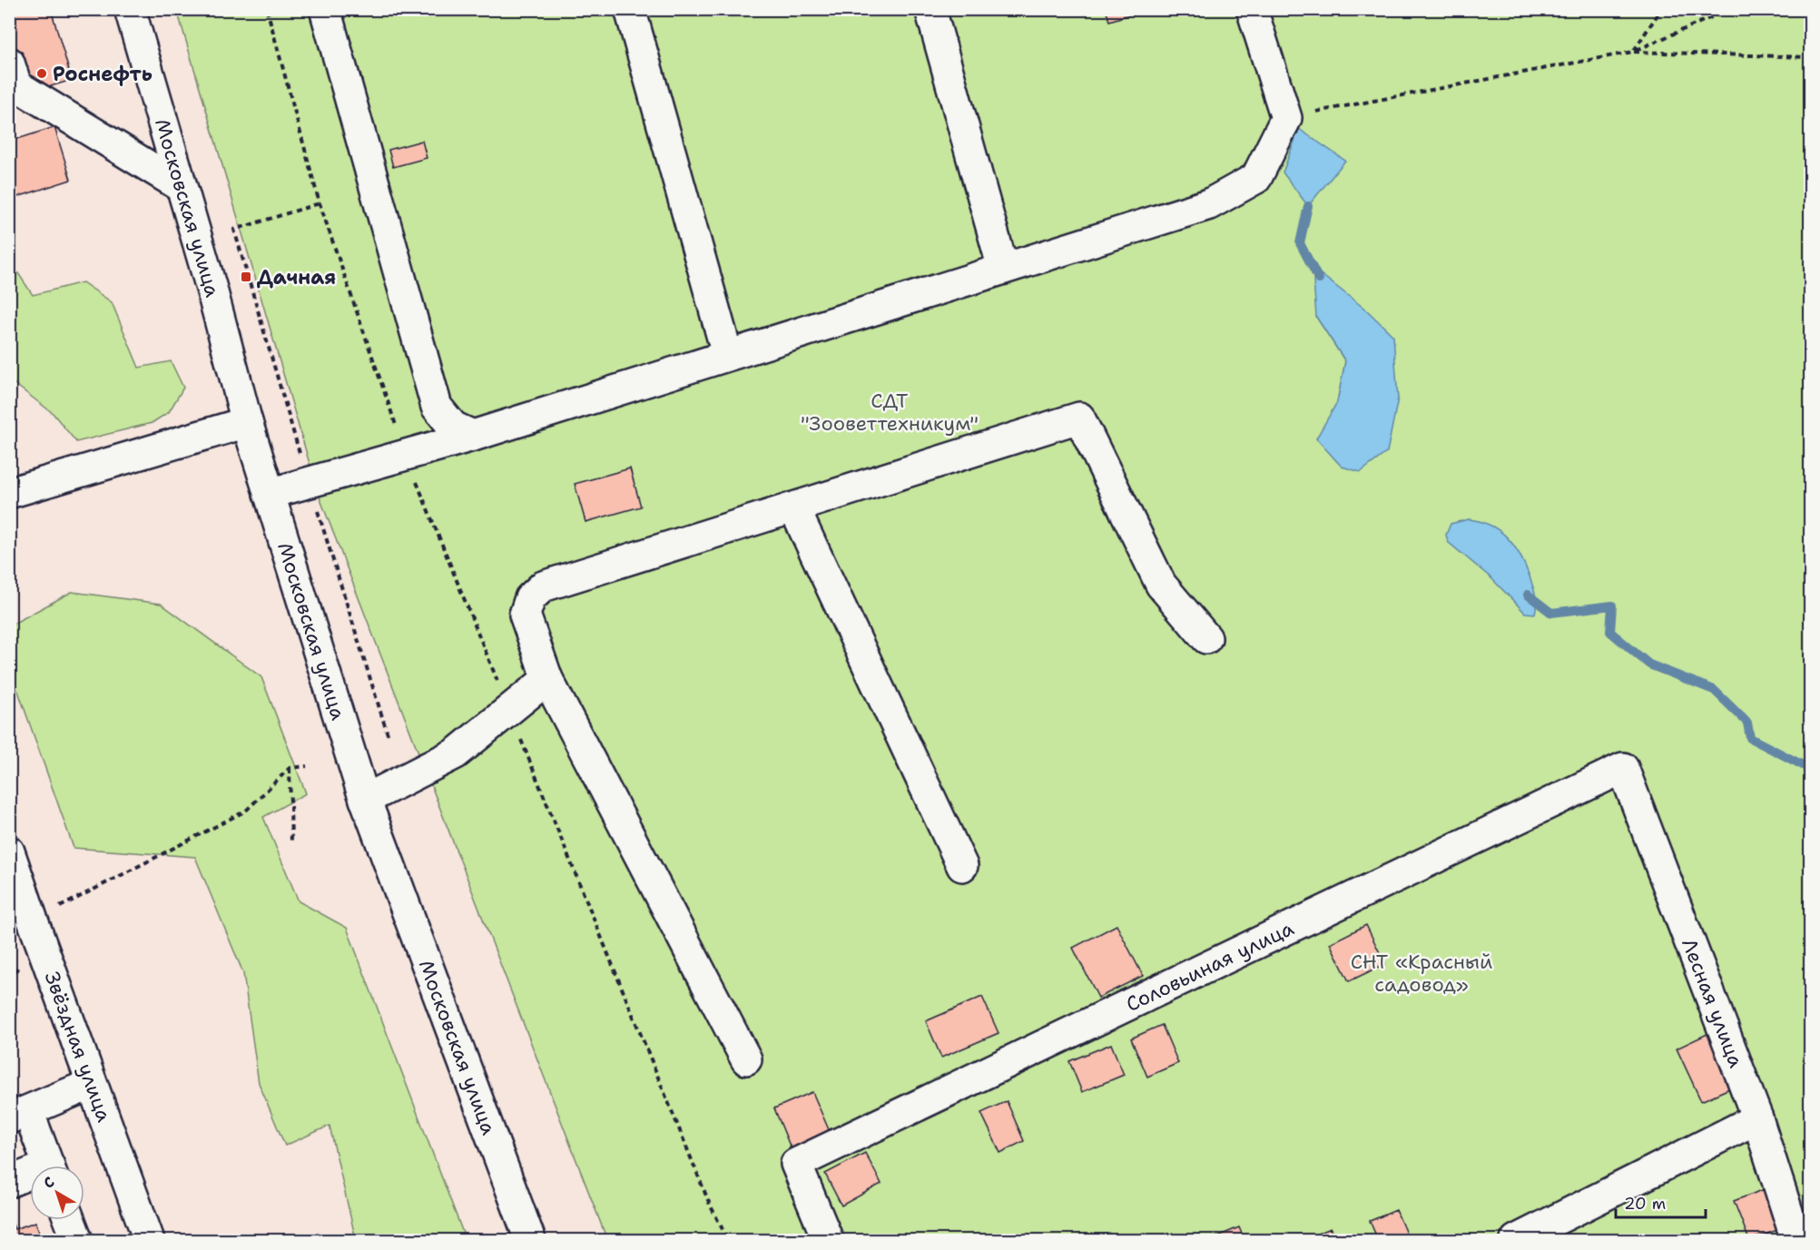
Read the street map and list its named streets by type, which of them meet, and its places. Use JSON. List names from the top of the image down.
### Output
{
  "streets": {
    "street": [
      "Московская улица",
      "Соловьиная улица",
      "Лесная улица",
      "Звёздная улица"
    ]
  },
  "crossings": [
    ["Соловьиная улица", "Лесная улица"]
  ],
  "parks": ["СДТ \"Зооветтехникум\"", "СНТ «Красный садовод»"],
  "places": {
    "other": ["Роснефть"],
    "transit": ["Дачная"]
  },
  "scale_bar": "20 m",
  "north": "top left"
}
